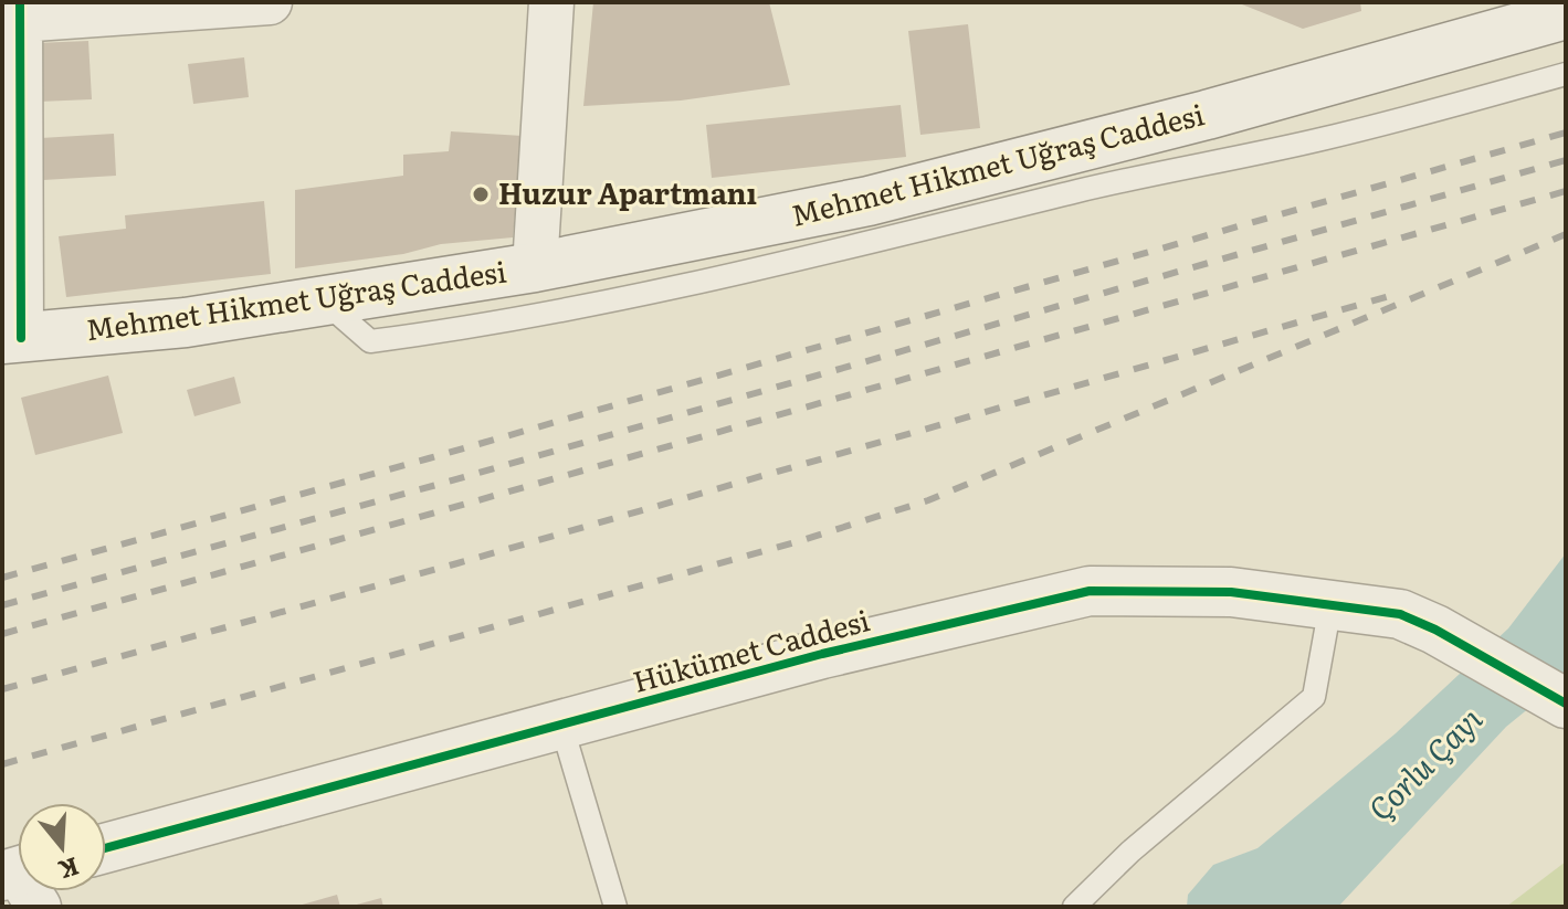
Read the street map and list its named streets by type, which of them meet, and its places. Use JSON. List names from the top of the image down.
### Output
{
  "streets": {
    "main road": ["Mehmet Hikmet Uğraş Caddesi", "Hükümet Caddesi"]
  },
  "water": ["Çorlu Çayı"],
  "places": ["Huzur Apartmanı"],
  "north": "bottom"
}
